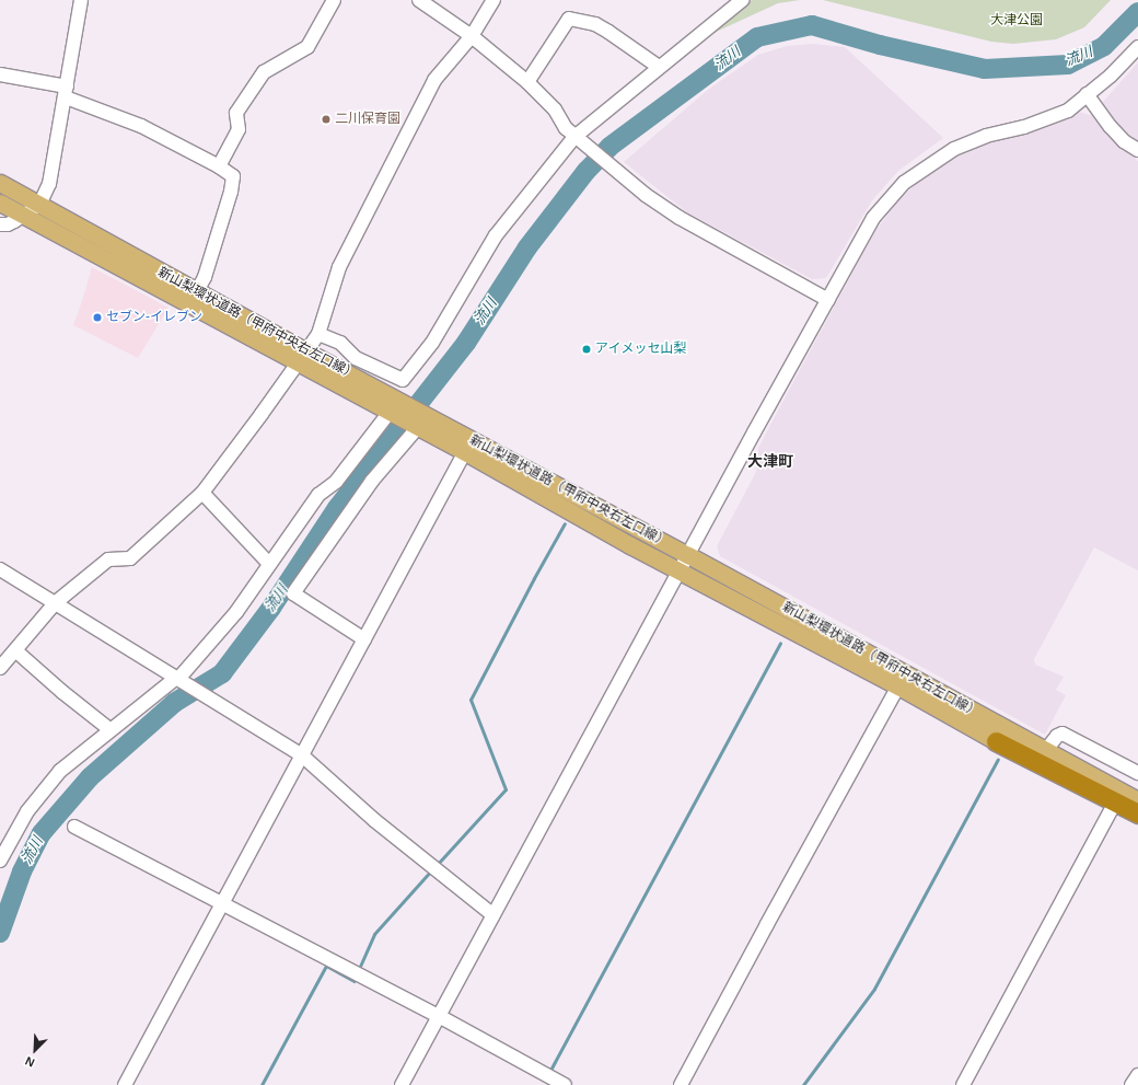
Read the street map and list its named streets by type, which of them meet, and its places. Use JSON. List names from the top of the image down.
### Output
{
  "streets": {
    "main road": ["新山梨環状道路（甲府中央右左口線）"]
  },
  "districts": ["大津町"],
  "water": ["流川"],
  "parks": ["大津公園"],
  "places": ["二川保育園", "セブン-イレブン", "アイメッセ山梨"],
  "north": "bottom left"
}
